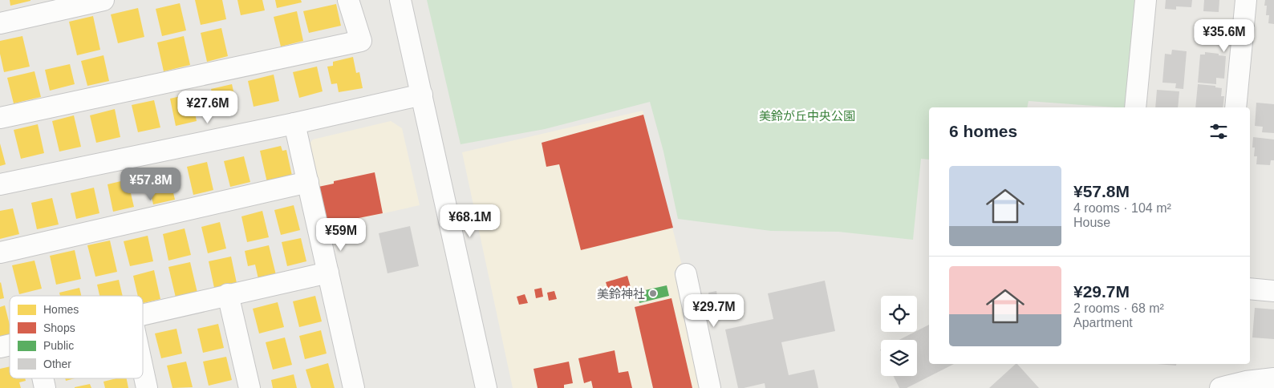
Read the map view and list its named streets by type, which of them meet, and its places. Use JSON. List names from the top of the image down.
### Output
{
  "parks": ["美鈴が丘中央公園"],
  "places": ["美鈴神社"],
  "legend": [
    "Homes",
    "Shops",
    "Public",
    "Other"
  ],
  "page": {
    "price": [
      "¥35.6M",
      "¥27.6M",
      "¥57.8M",
      "¥68.1M",
      "¥59M",
      "¥29.7M"
    ],
    "heading": "6 homes",
    "list": [
      {
        "name": "¥57.8M",
        "note": "4 rooms · 104 m² · House"
      },
      {
        "name": "¥29.7M",
        "note": "2 rooms · 68 m² · Apartment"
      }
    ]
  }
}
